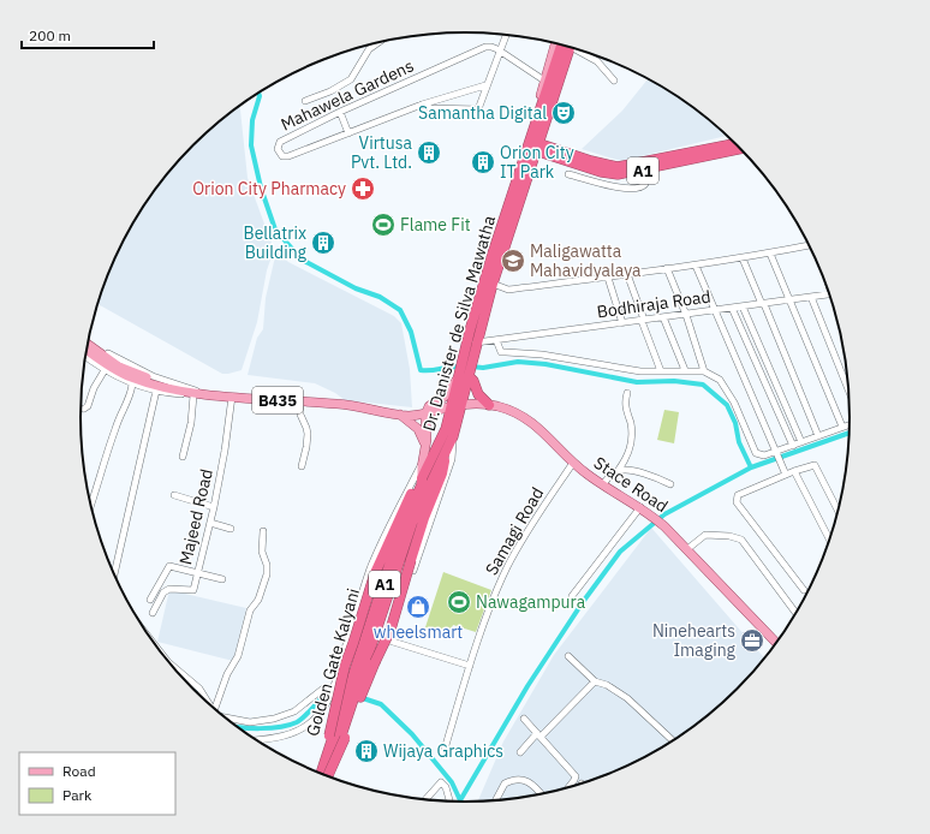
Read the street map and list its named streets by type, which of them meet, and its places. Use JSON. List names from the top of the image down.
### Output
{
  "streets": {
    "highway": ["A1", "Dr. Danister de Silva Mawatha", "Golden Gate Kalyani"],
    "main road": ["B435", "Stace Road"],
    "street": [
      "Mahawela Gardens",
      "Bodhiraja Road",
      "Majeed Road",
      "Samagi Road"
    ]
  },
  "crossings": [
    ["A1", "Dr. Danister de Silva Mawatha"],
    ["Bodhiraja Road", "Dr. Danister de Silva Mawatha"],
    ["Dr. Danister de Silva Mawatha", "B435"],
    ["Dr. Danister de Silva Mawatha", "Stace Road"],
    ["Dr. Danister de Silva Mawatha", "Golden Gate Kalyani"],
    ["B435", "Stace Road"],
    ["B435", "Majeed Road"],
    ["Stace Road", "Samagi Road"]
  ],
  "places": {
    "theatre": ["Samantha Digital"],
    "building": [
      "Virtusa Pvt. Ltd.",
      "Orion City IT Park",
      "Bellatrix Building",
      "Wijaya Graphics"
    ],
    "pharmacy": ["Orion City Pharmacy"],
    "sports": ["Flame Fit", "Nawagampura"],
    "school or university": ["Maligawatta Mahavidyalaya"],
    "shop": ["wheelsmart"],
    "office": ["Ninehearts Imaging"]
  },
  "legend": ["Road", "Park"],
  "scale_bar": "200 m"
}
